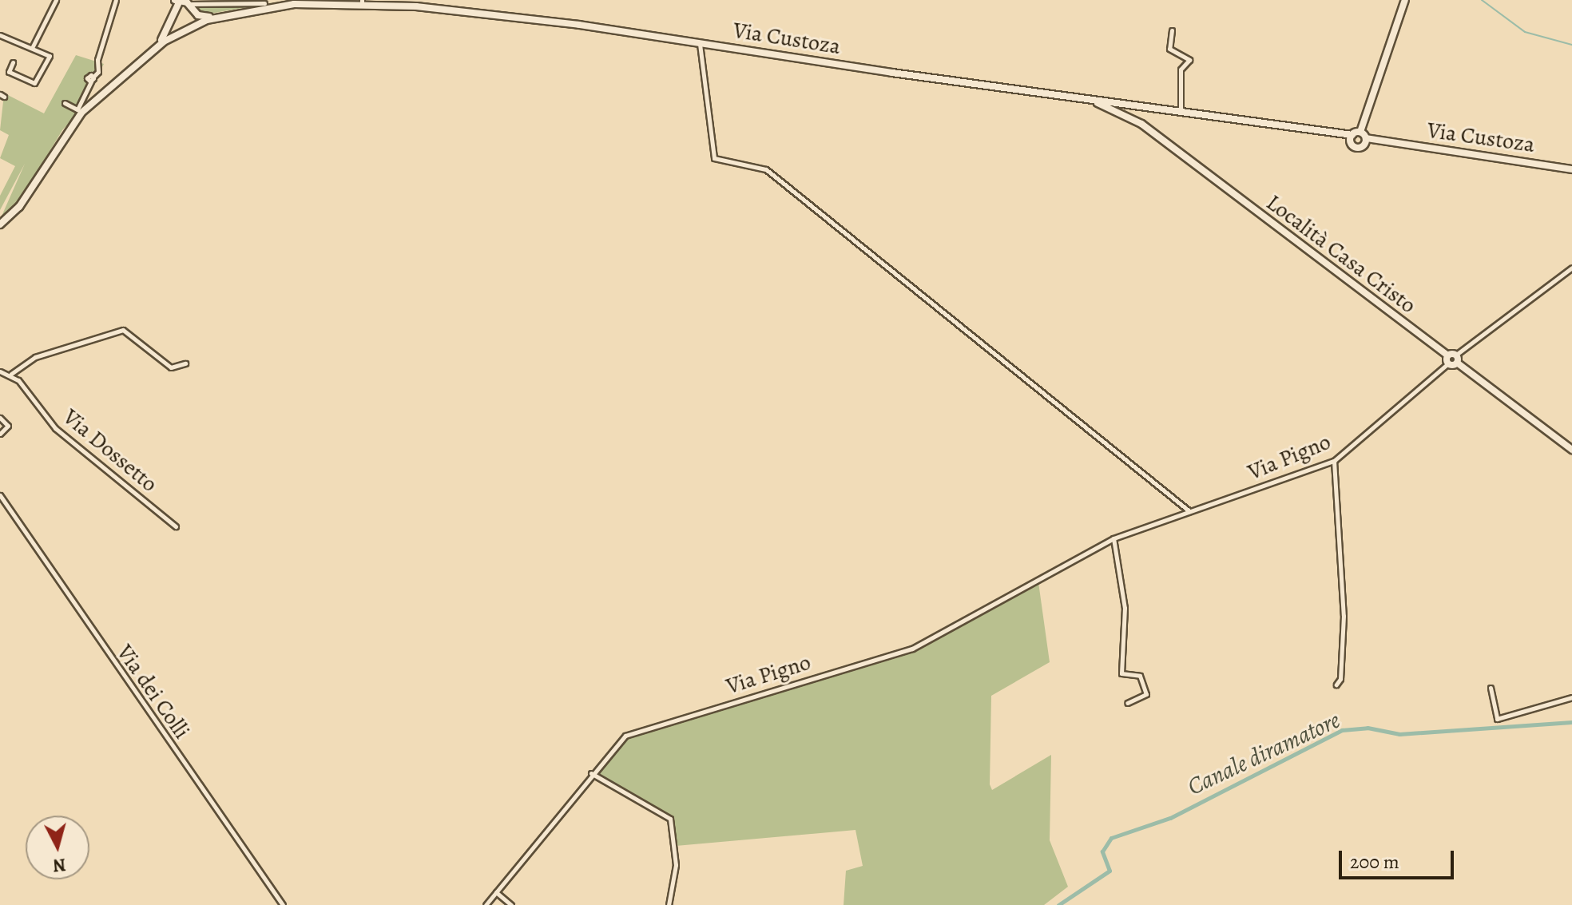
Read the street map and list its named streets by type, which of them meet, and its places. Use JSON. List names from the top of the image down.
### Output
{
  "streets": {
    "main road": ["Via Custoza", "Località Casa Cristo"],
    "street": ["Via Dossetto", "Via Pigno", "Via dei Colli"]
  },
  "crossings": [
    ["Località Casa Cristo", "Via Pigno"]
  ],
  "water": ["Canale diramatore"],
  "scale_bar": "200 m",
  "north": "bottom"
}
